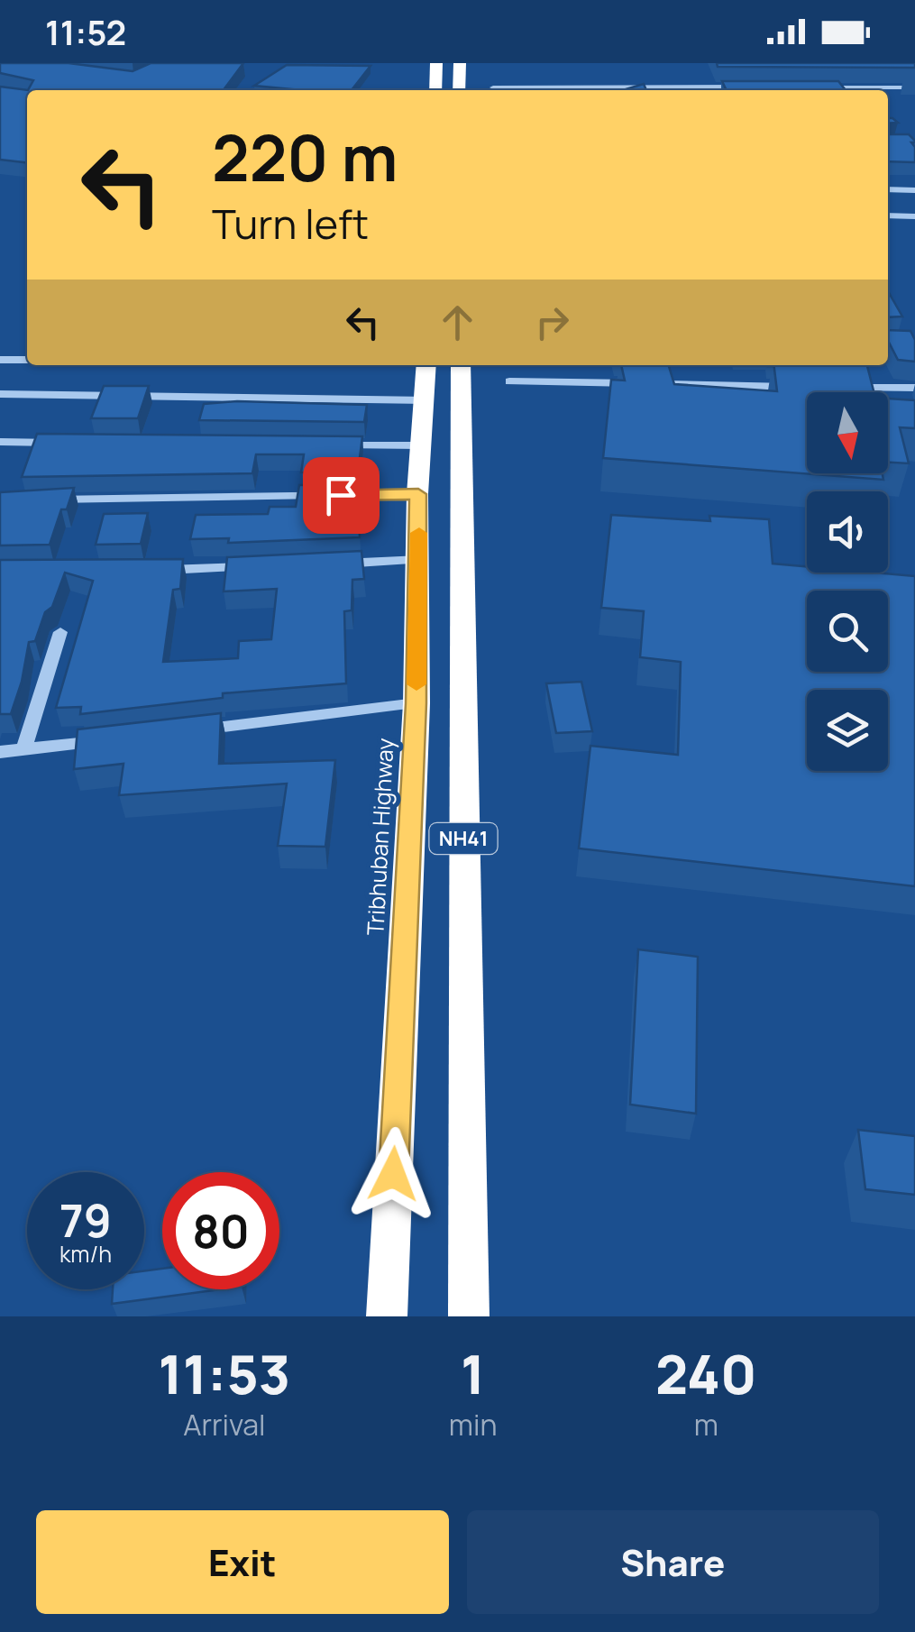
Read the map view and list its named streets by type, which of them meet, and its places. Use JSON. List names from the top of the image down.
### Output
{
  "streets": {
    "highway": ["Tribhuban Highway", "NH41"]
  },
  "north": "bottom",
  "page": {
    "status": "11:52",
    "turn": ["220 m", "Turn left"],
    "speed": "79 km/h",
    "limit": "80",
    "eta": [
      "11:53",
      "Arrival",
      "1",
      "min",
      "240",
      "m"
    ],
    "buttons": ["Exit", "Share"]
  }
}
